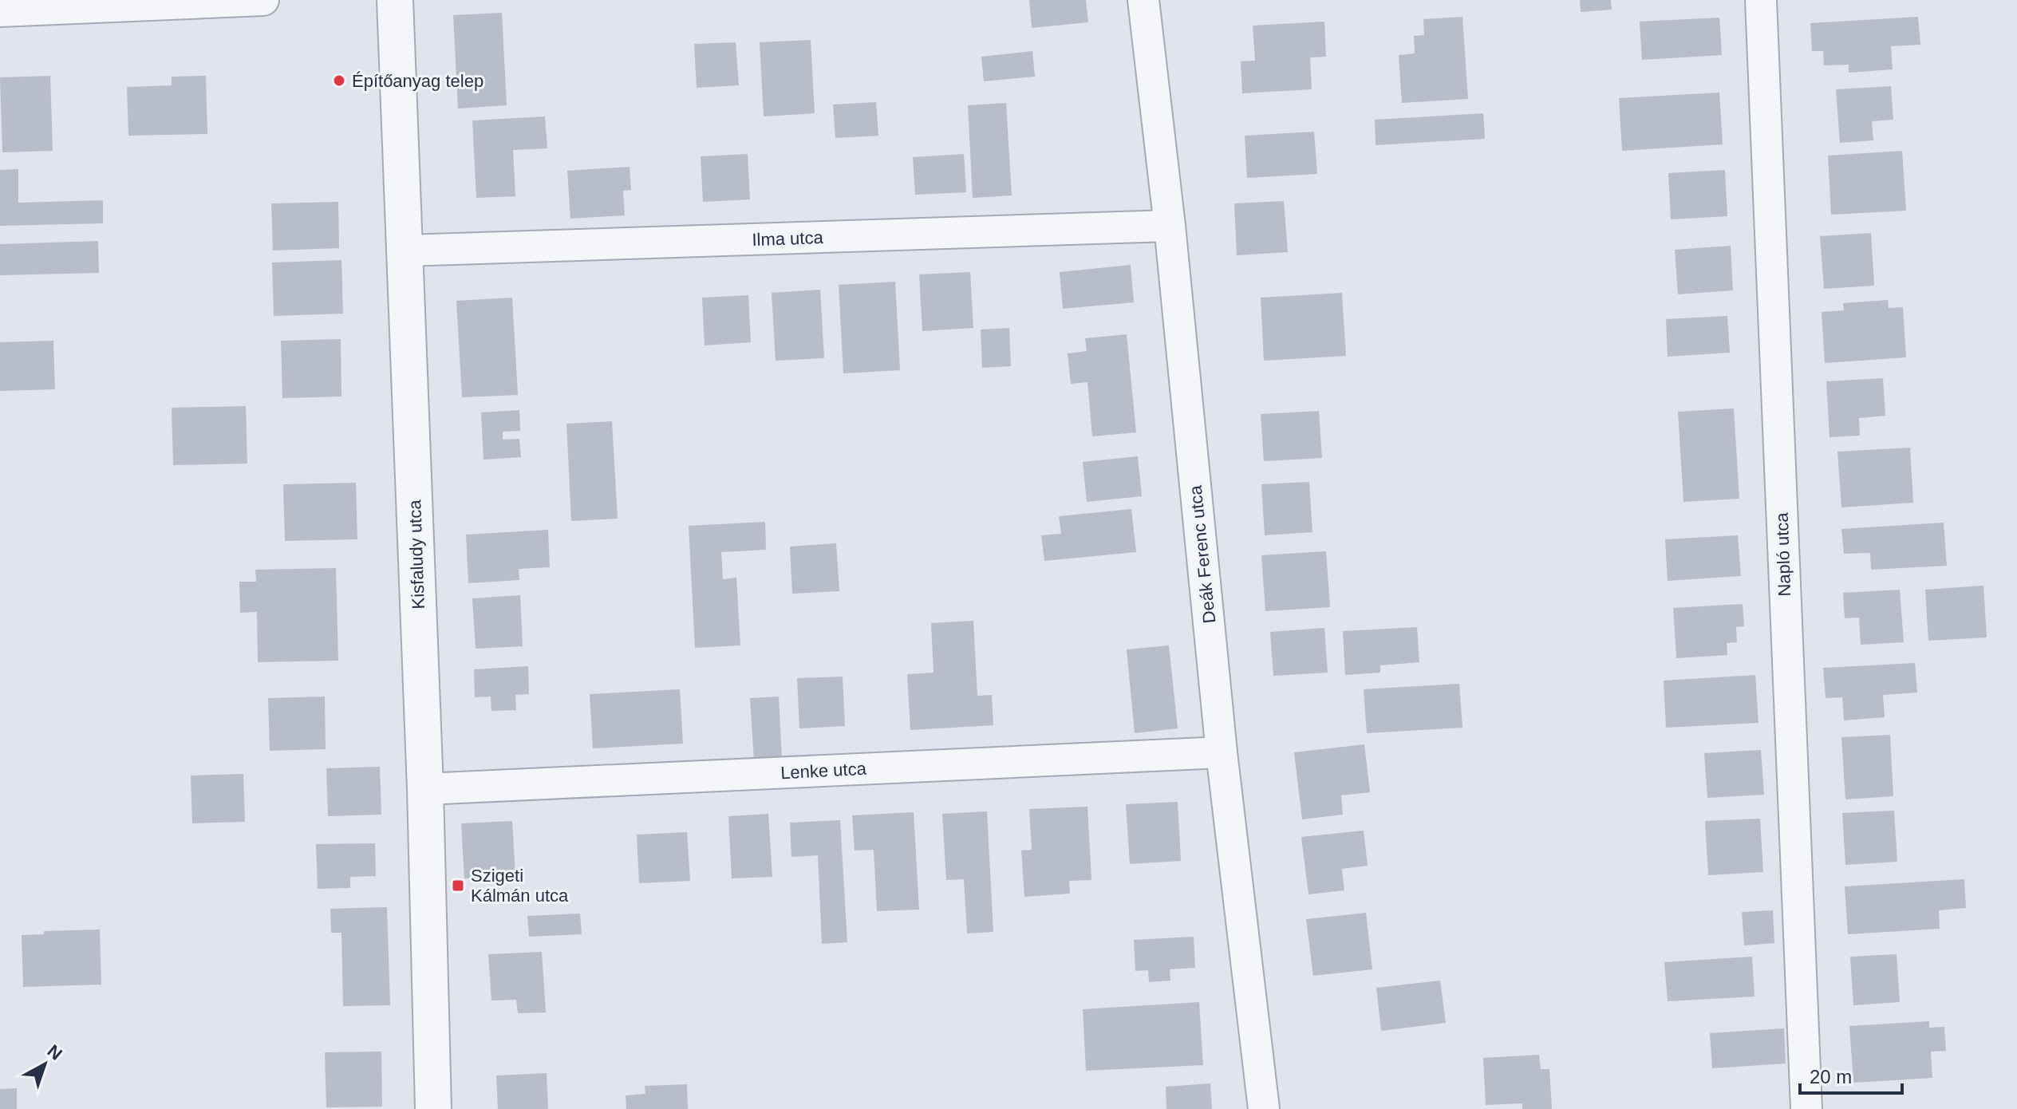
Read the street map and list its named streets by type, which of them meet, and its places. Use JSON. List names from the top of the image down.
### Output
{
  "streets": {
    "street": [
      "Ilma utca",
      "Kisfaludy utca",
      "Deák Ferenc utca",
      "Napló utca",
      "Lenke utca"
    ]
  },
  "crossings": [
    ["Ilma utca", "Kisfaludy utca"],
    ["Ilma utca", "Deák Ferenc utca"],
    ["Kisfaludy utca", "Lenke utca"],
    ["Deák Ferenc utca", "Lenke utca"]
  ],
  "places": {
    "other": ["Építőanyag telep"],
    "transit": ["Szigeti Kálmán utca"]
  },
  "scale_bar": "20 m",
  "north": "top right"
}
